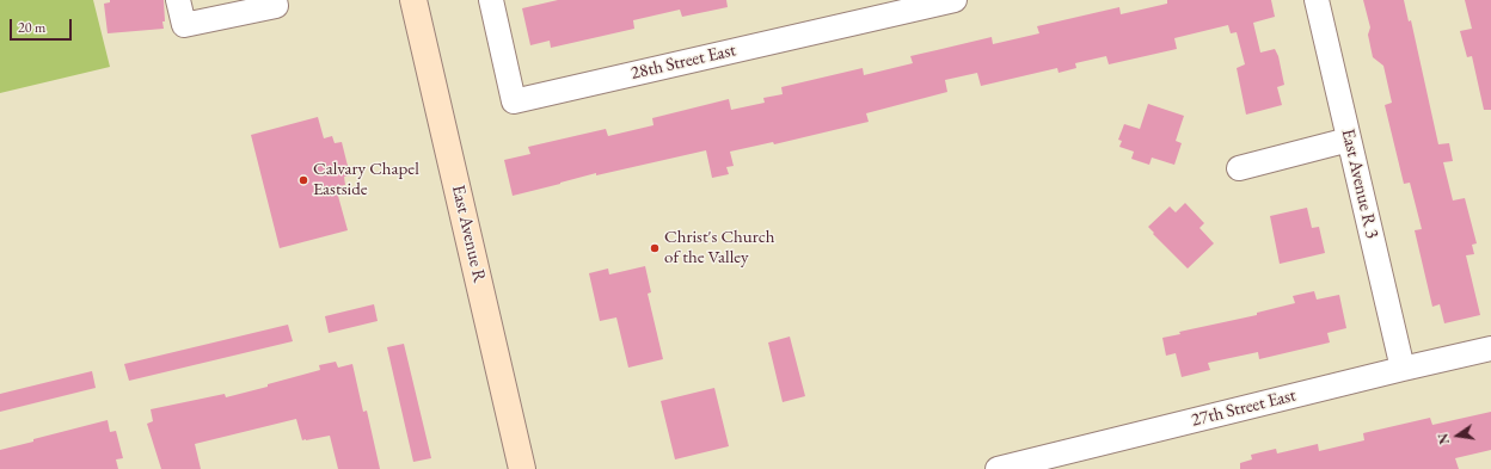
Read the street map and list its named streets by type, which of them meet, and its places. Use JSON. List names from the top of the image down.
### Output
{
  "streets": {
    "main road": ["East Avenue R"],
    "street": ["28th Street East", "East Avenue R 3", "27th Street East"]
  },
  "crossings": [
    ["East Avenue R 3", "27th Street East"]
  ],
  "places": ["Calvary Chapel Eastside", "Christ's Church of the Valley"],
  "scale_bar": "20 m",
  "north": "left"
}
